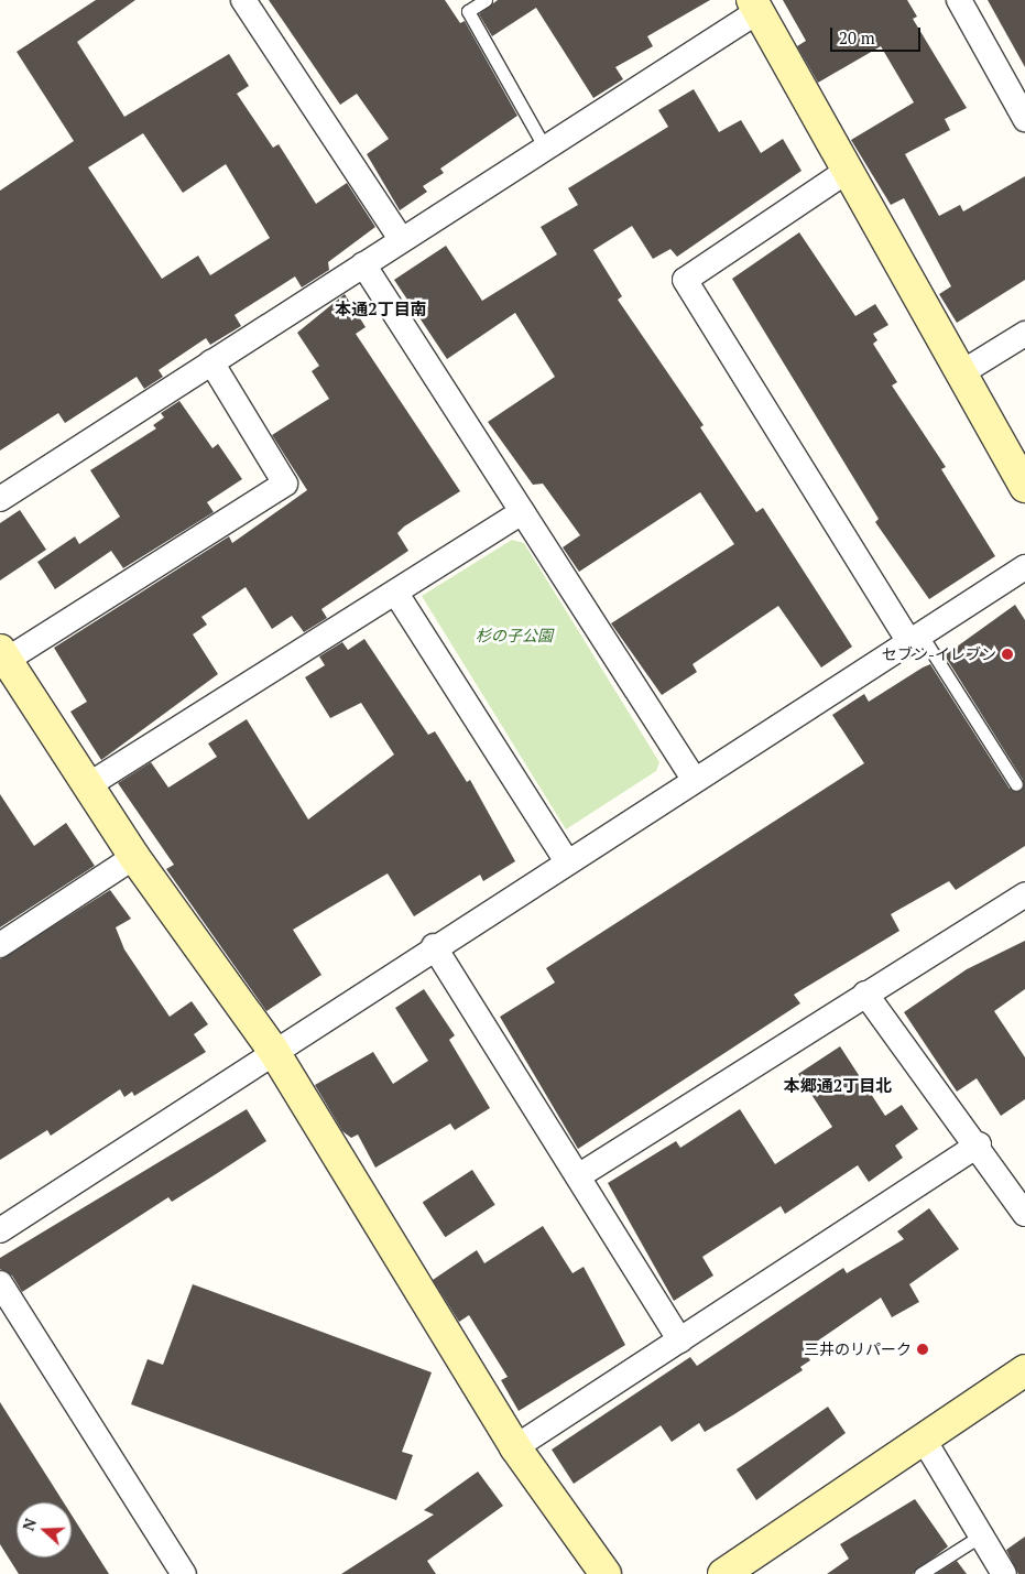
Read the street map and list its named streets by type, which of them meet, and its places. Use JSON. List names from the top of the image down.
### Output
{
  "districts": ["本通2丁目南", "本郷通2丁目北"],
  "parks": ["杉の子公園"],
  "places": ["セブン-イレブン", "三井のリパーク"],
  "scale_bar": "20 m",
  "north": "left"
}
